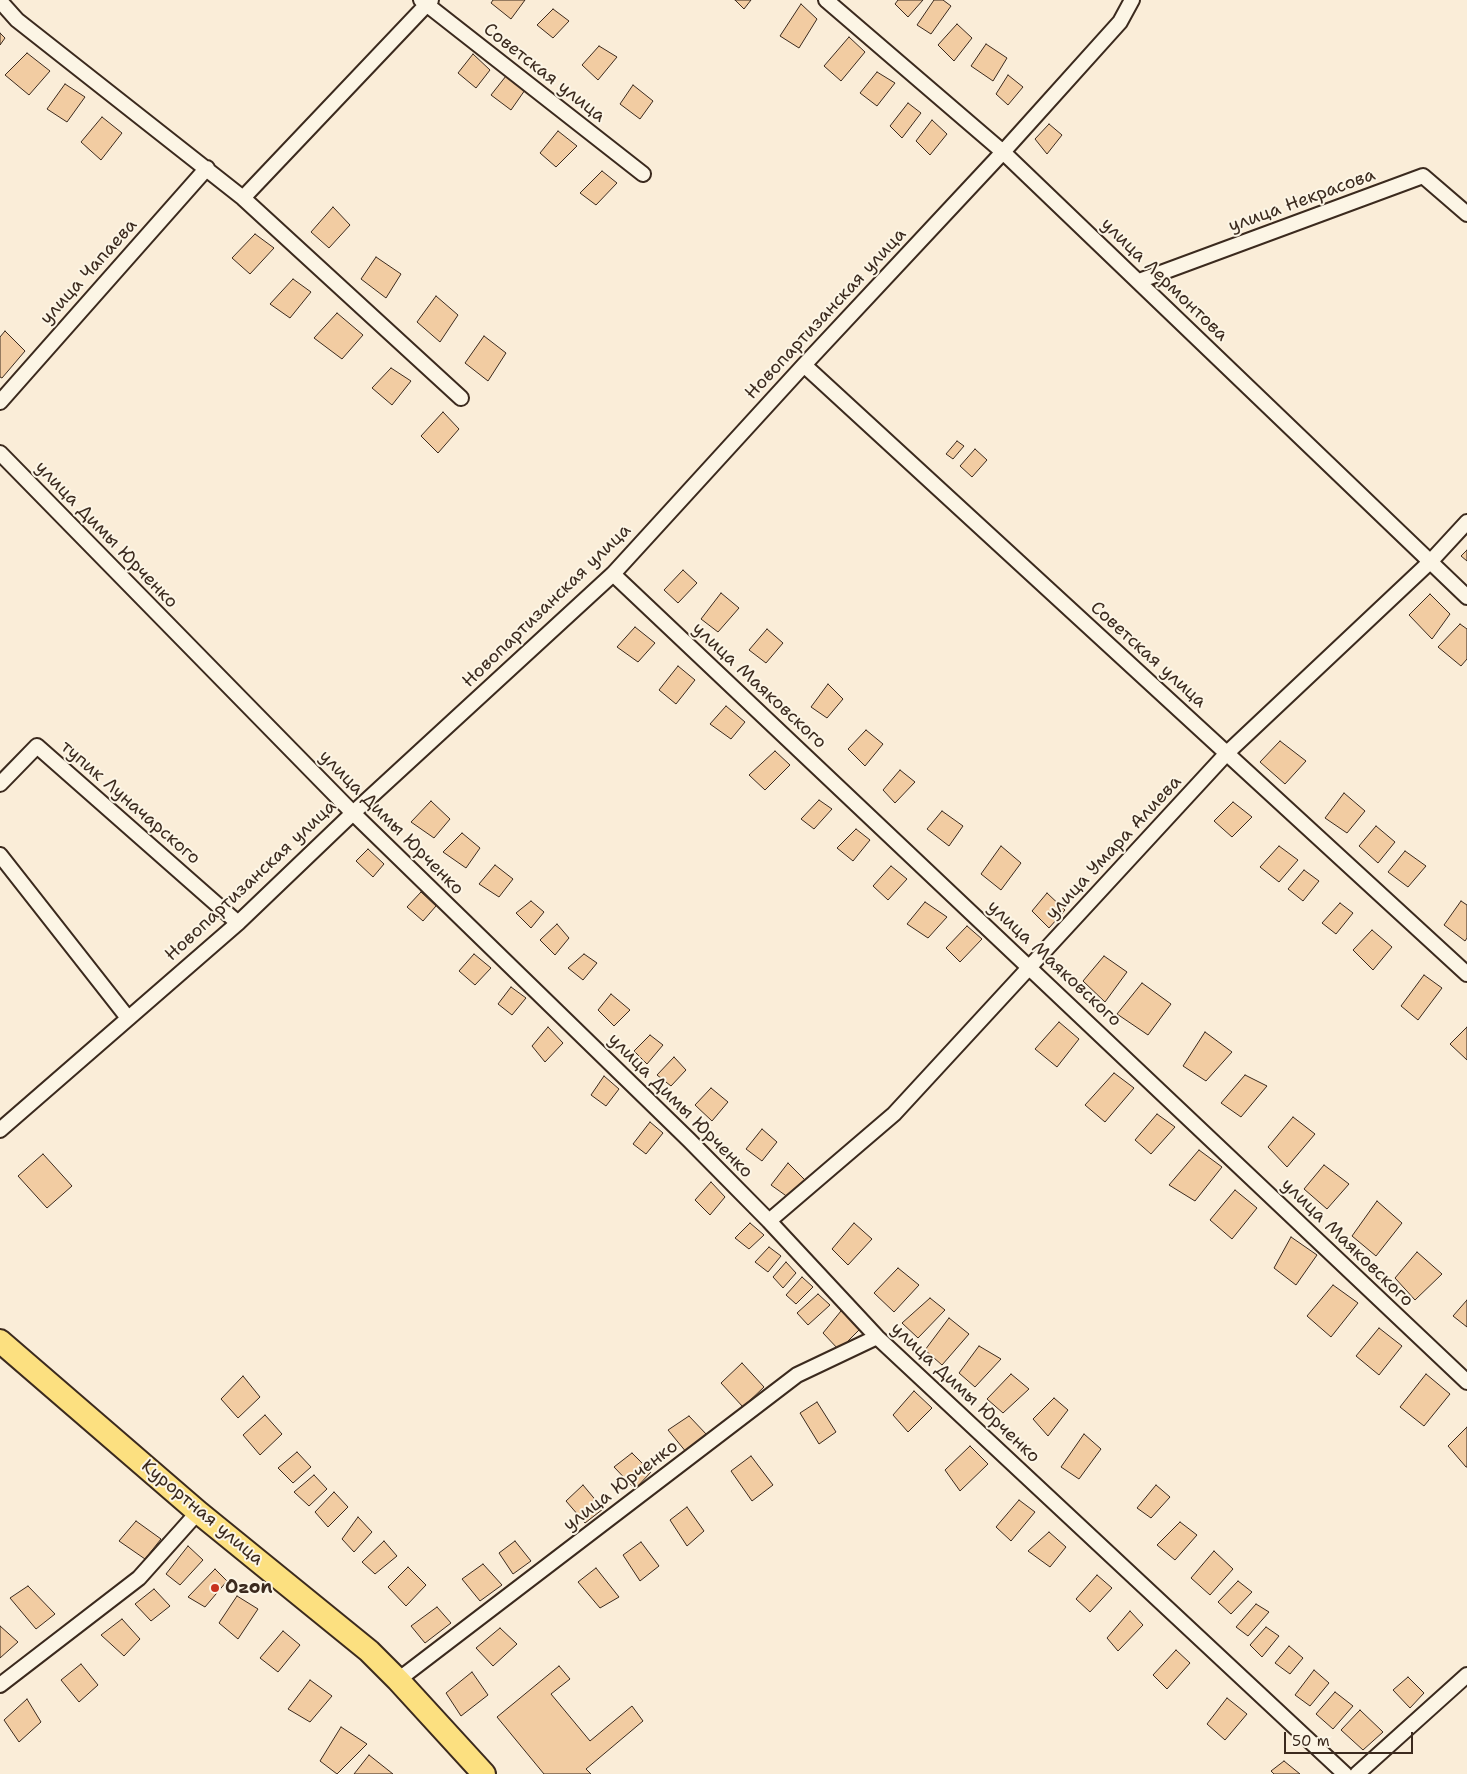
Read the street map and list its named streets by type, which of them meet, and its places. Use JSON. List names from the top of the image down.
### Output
{
  "streets": {
    "main road": ["Курортная улица"],
    "street": [
      "Советская улица",
      "улица Некрасова",
      "улица Чапаева",
      "улица Лермонтова",
      "Новопартизанская улица",
      "улица Димы Юрченко",
      "улица Маяковского",
      "тупик Луначарского",
      "улица Умара Алиева",
      "улица Юрченко"
    ]
  },
  "crossings": [
    ["Советская улица", "Новопартизанская улица"],
    ["Советская улица", "улица Умара Алиева"],
    ["улица Некрасова", "улица Лермонтова"],
    ["улица Лермонтова", "Новопартизанская улица"],
    ["улица Лермонтова", "улица Умара Алиева"],
    ["Новопартизанская улица", "улица Димы Юрченко"],
    ["Новопартизанская улица", "улица Маяковского"],
    ["Новопартизанская улица", "тупик Луначарского"],
    ["улица Димы Юрченко", "улица Умара Алиева"],
    ["улица Димы Юрченко", "улица Юрченко"],
    ["улица Маяковского", "улица Умара Алиева"],
    ["улица Юрченко", "Курортная улица"]
  ],
  "places": ["Ozon"],
  "scale_bar": "50 m"
}
